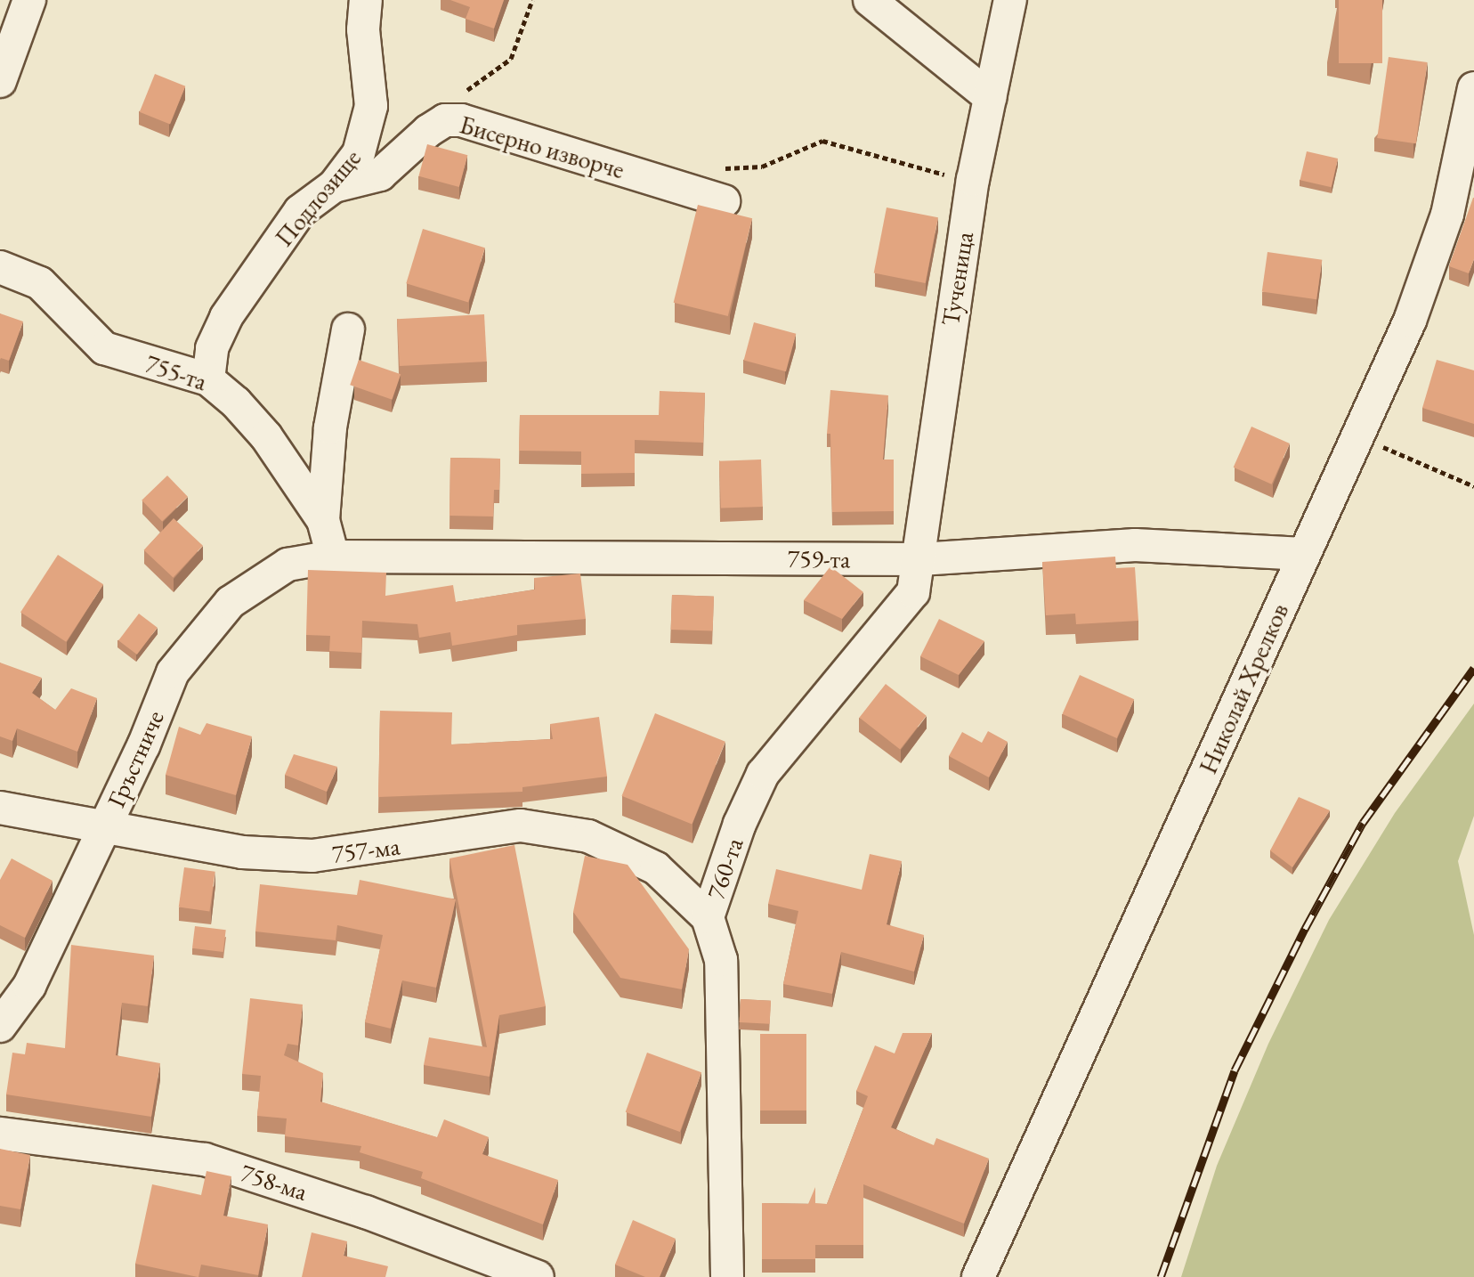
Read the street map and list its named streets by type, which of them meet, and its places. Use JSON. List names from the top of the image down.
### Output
{
  "streets": {
    "street": [
      "Бисерно изворче",
      "Подлозище",
      "Тученица",
      "755-та",
      "759-та",
      "Николай Хрелков",
      "Гръстниче",
      "757-ма",
      "760-та",
      "758-ма"
    ]
  },
  "crossings": [
    ["Бисерно изворче", "Подлозище"],
    ["Подлозище", "755-та"],
    ["Тученица", "759-та"],
    ["Тученица", "760-та"],
    ["755-та", "759-та"],
    ["755-та", "Гръстниче"],
    ["759-та", "Николай Хрелков"],
    ["759-та", "Гръстниче"],
    ["759-та", "760-та"],
    ["Гръстниче", "757-ма"],
    ["757-ма", "760-та"]
  ]
}
